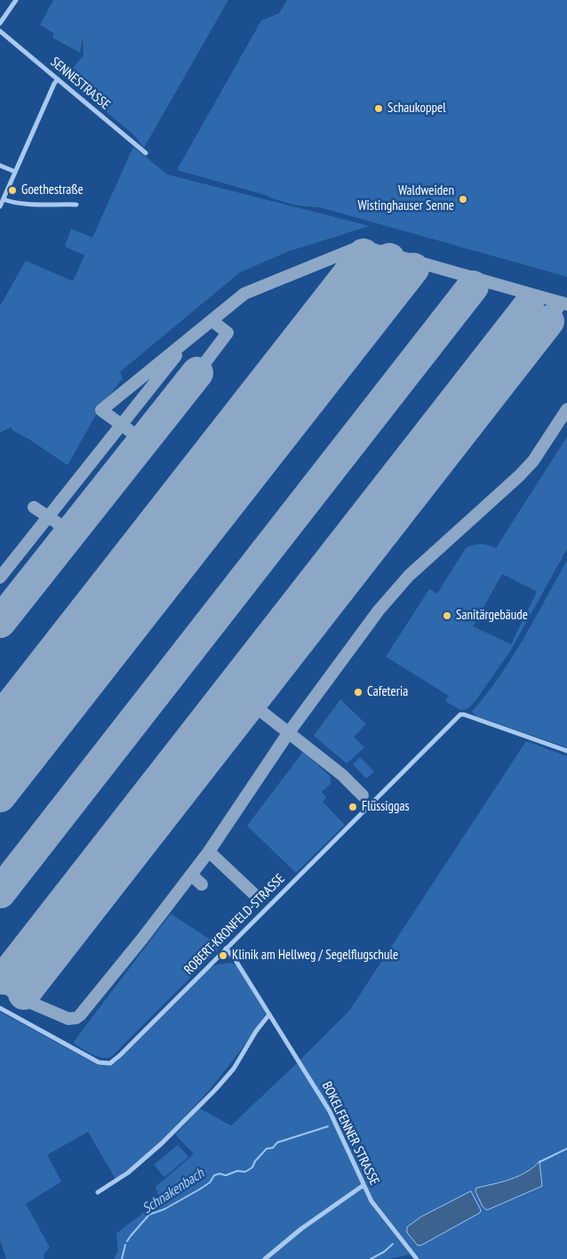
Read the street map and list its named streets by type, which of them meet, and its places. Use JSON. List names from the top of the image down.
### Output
{
  "streets": {
    "street": ["SENNESTRASSE", "ROBERT-KRONFELD-STRASSE", "BOKELFENNER STRASSE"]
  },
  "crossings": [
    ["ROBERT-KRONFELD-STRASSE", "BOKELFENNER STRASSE"]
  ],
  "water": ["Schnakenbach"],
  "places": [
    "Schaukoppel",
    "Goethestraße",
    "Waldweiden Wistinghauser Senne",
    "Sanitärgebäude",
    "Cafeteria",
    "Flüssiggas",
    "Klinik am Hellweg / Segelflugschule"
  ]
}
